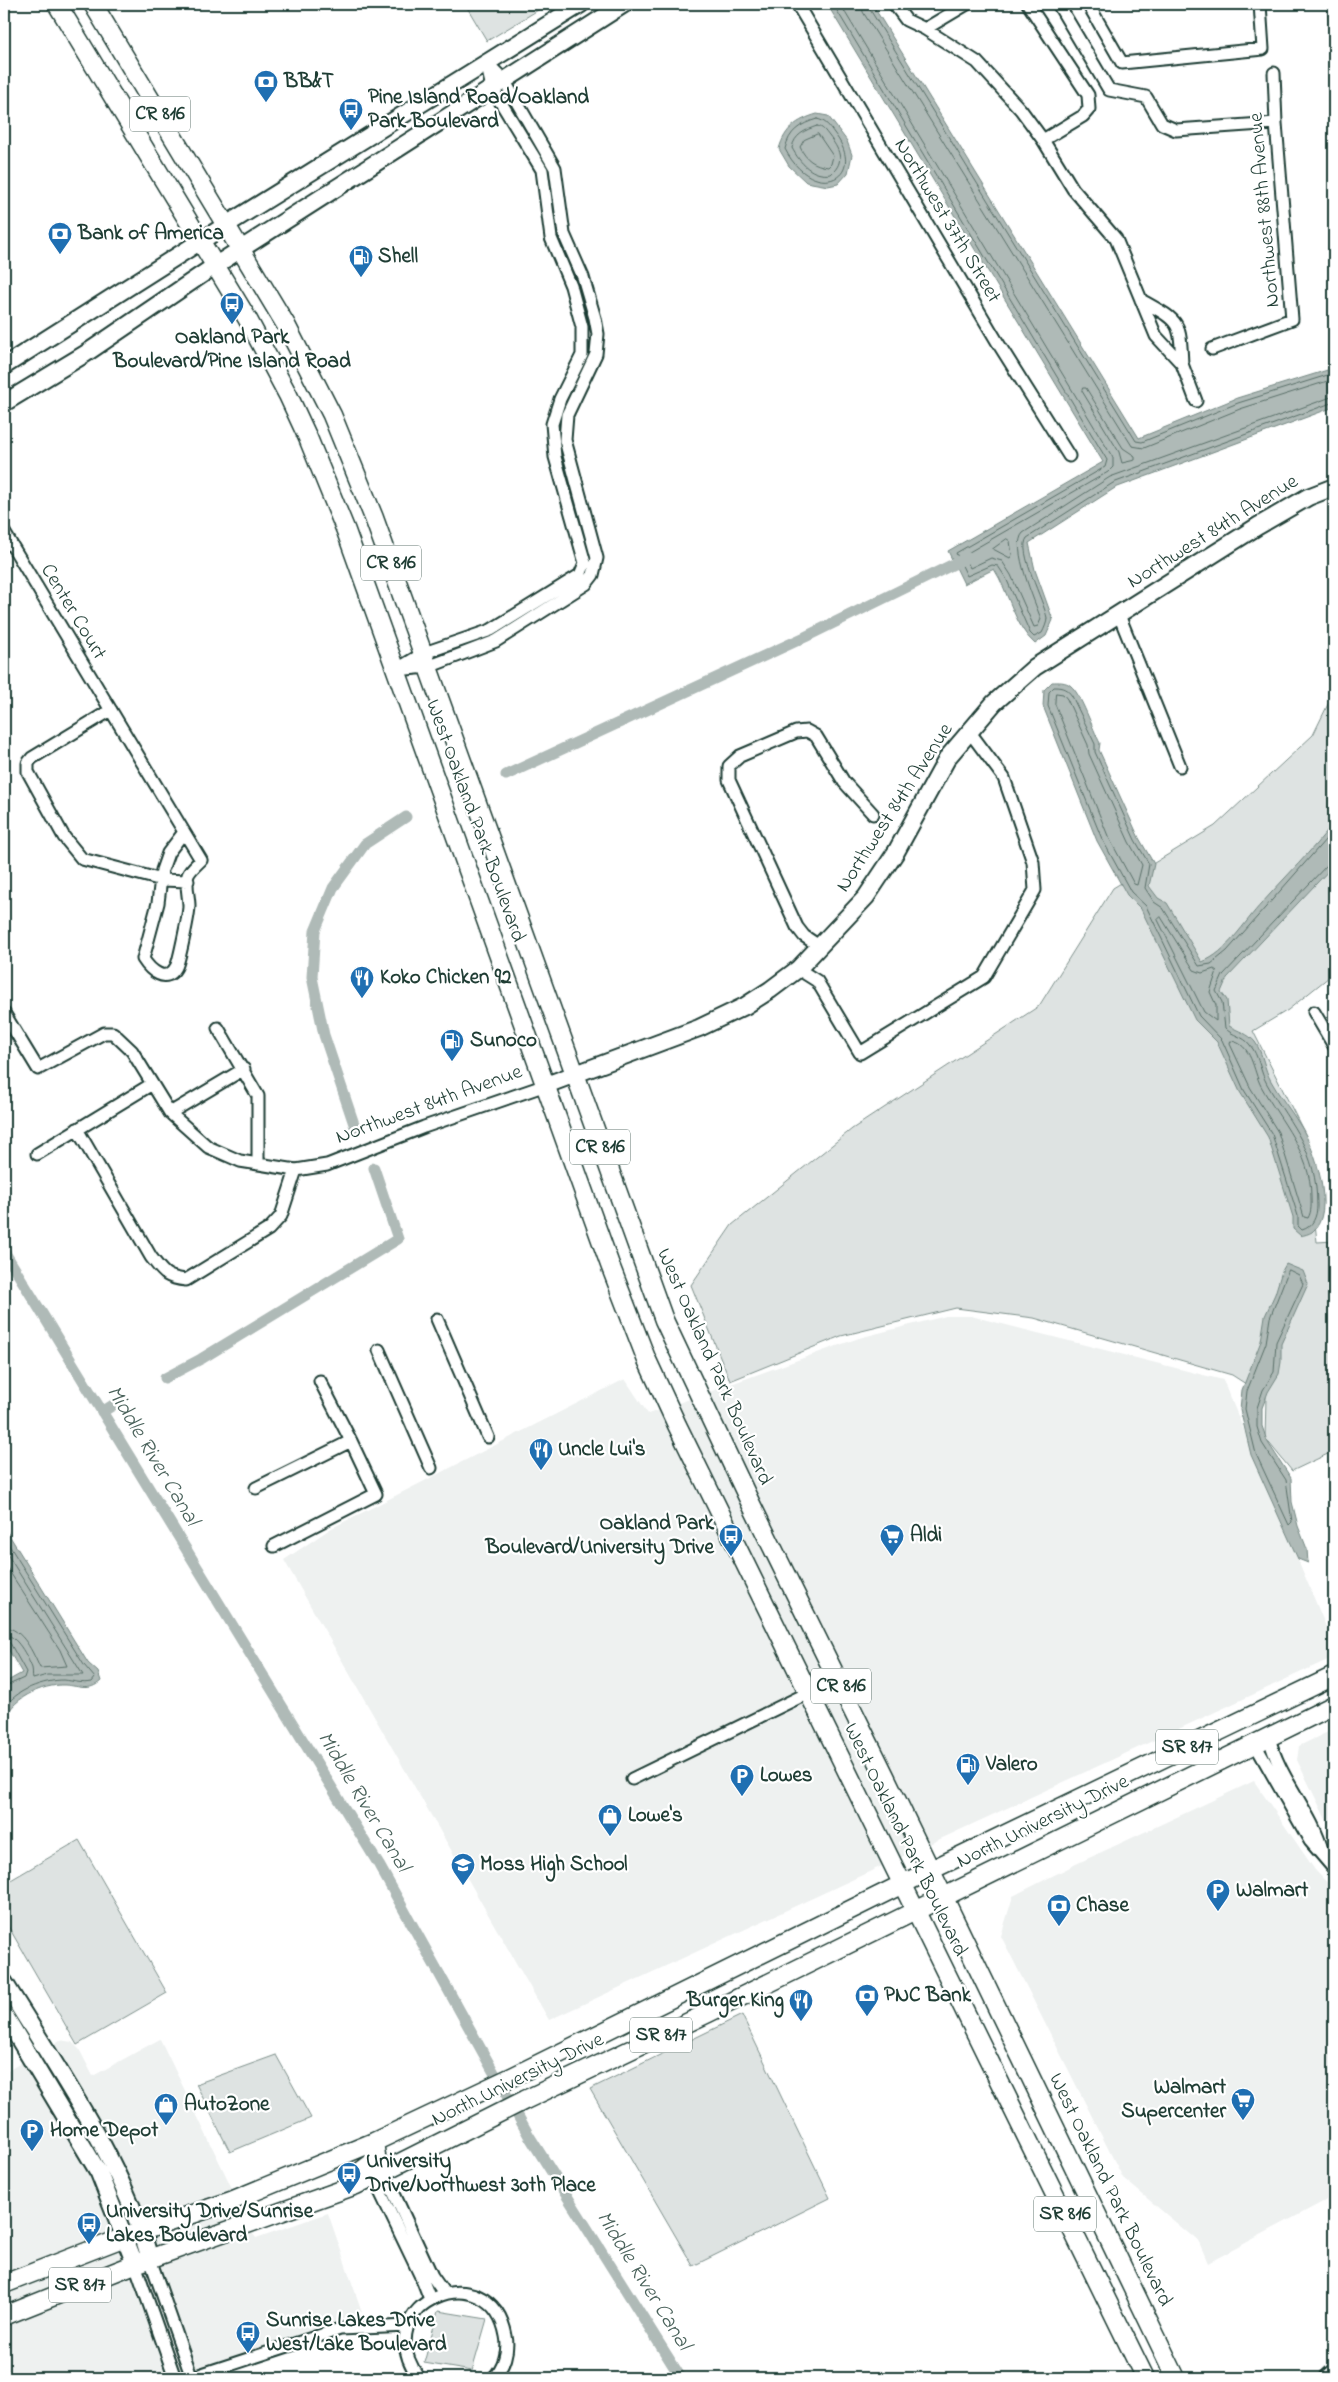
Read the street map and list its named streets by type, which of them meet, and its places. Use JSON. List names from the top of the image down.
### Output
{
  "streets": {
    "main road": [
      "CR 816",
      "West Oakland Park Boulevard",
      "SR 817",
      "North University Drive",
      "SR 816"
    ],
    "street": [
      "Northwest 88th Avenue",
      "Northwest 37th Street",
      "Northwest 84th Avenue",
      "Center Court"
    ]
  },
  "crossings": [
    ["Northwest 84th Avenue", "West Oakland Park Boulevard"],
    ["West Oakland Park Boulevard", "North University Drive"]
  ],
  "water": ["Middle River Canal"],
  "places": {
    "bank": [
      "BB&T",
      "Bank of America",
      "Chase",
      "PNC Bank"
    ],
    "bus stop": [
      "Pine Island Road/Oakland Park Boulevard",
      "Oakland Park Boulevard/Pine Island Road",
      "Oakland Park Boulevard/University Drive",
      "University Drive/Northwest 30th Place",
      "University Drive/Sunrise Lakes Boulevard",
      "Sunrise Lakes Drive West/Lake Boulevard"
    ],
    "fuel station": ["Shell", "Sunoco", "Valero"],
    "restaurant": ["Koko Chicken 92", "Uncle Lui's", "Burger King"],
    "supermarket": ["Aldi", "Walmart Supercenter"],
    "parking": ["Lowes", "Walmart", "Home Depot"],
    "shop": ["Lowe's", "AutoZone"],
    "school or university": ["Moss High School"]
  }
}
